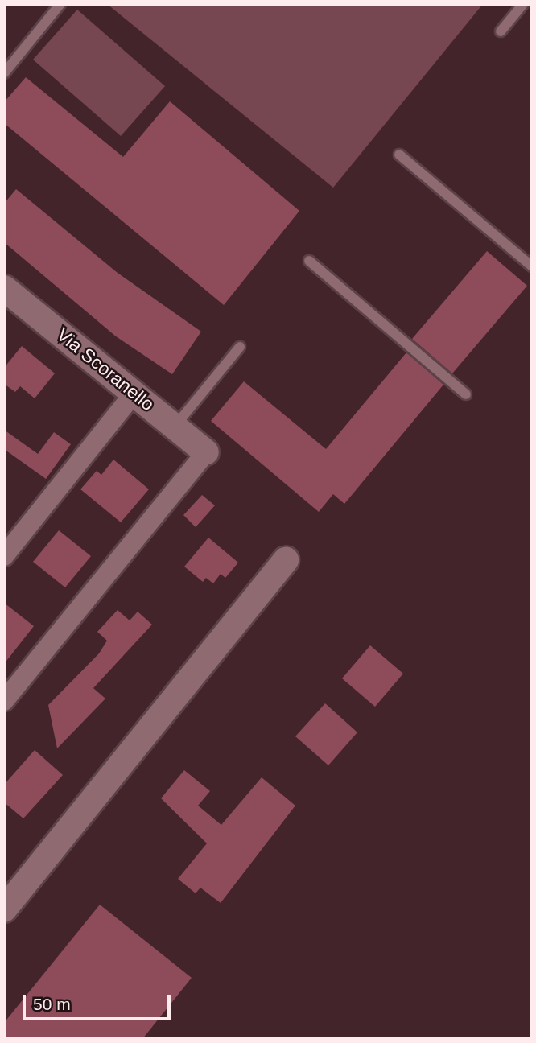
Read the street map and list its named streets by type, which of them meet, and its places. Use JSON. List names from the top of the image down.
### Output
{
  "streets": {
    "street": ["Via Scoranello"]
  },
  "scale_bar": "50 m"
}
